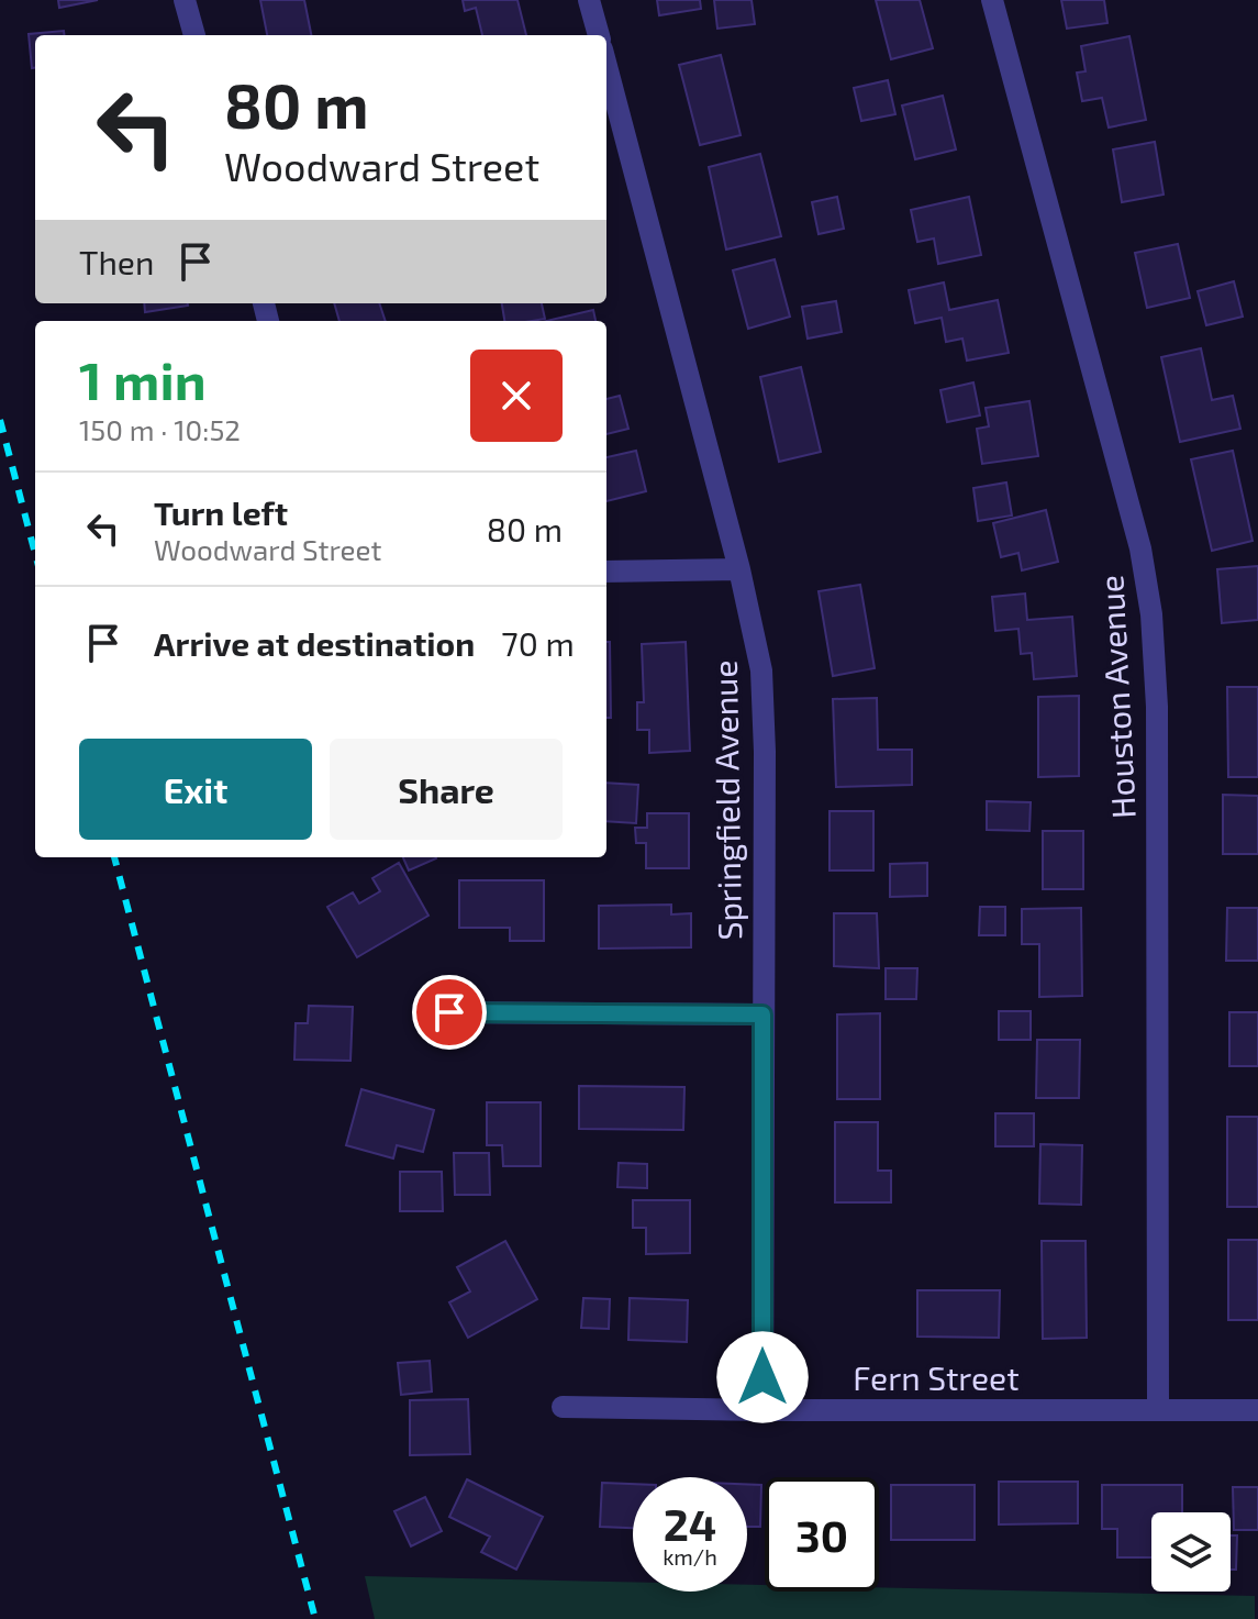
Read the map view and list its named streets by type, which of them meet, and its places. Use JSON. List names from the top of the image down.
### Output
{
  "streets": {
    "street": ["Houston Avenue", "Springfield Avenue", "Fern Street"]
  },
  "crossings": [
    ["Houston Avenue", "Fern Street"],
    ["Springfield Avenue", "Fern Street"]
  ],
  "page": {
    "turn": ["80 m", "Woodward Street"],
    "then": "Then",
    "heading": ["1 min", "150 m · 10:52"],
    "list": [
      {
        "name": "Turn left",
        "note": "Woodward Street",
        "value": "80 m"
      },
      {
        "name": "Arrive at destination",
        "value": "70 m"
      }
    ],
    "buttons": ["Exit", "Share"],
    "speed": "24 km/h",
    "limit": "30"
  }
}
